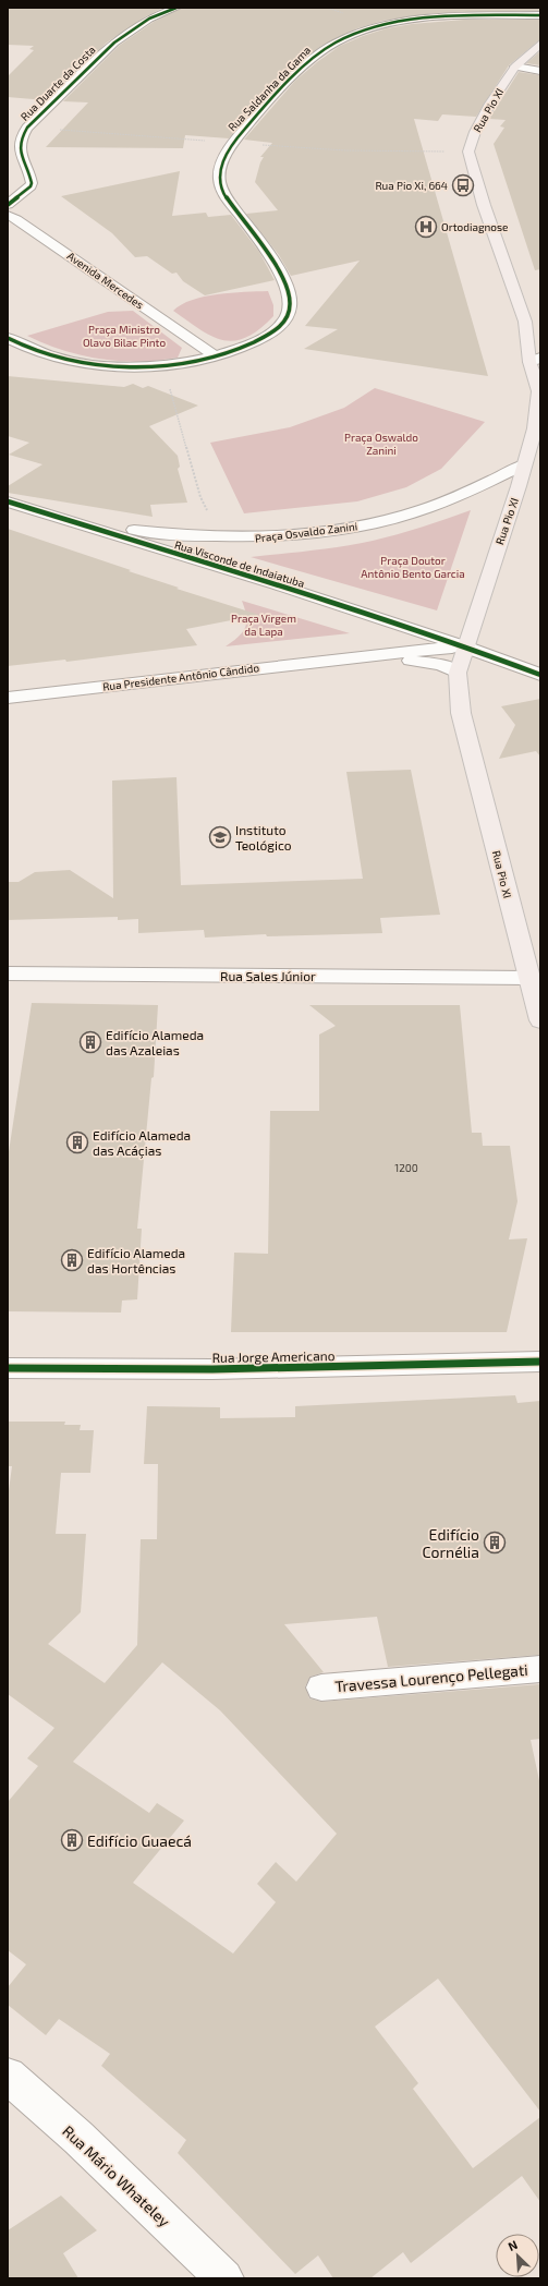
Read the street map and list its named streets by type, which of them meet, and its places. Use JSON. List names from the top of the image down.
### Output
{
  "streets": {
    "main road": ["Rua Pio XI"],
    "street": [
      "Rua Duarte da Costa",
      "Rua Saldanha da Gama",
      "Avenida Mercedes",
      "Praça Osvaldo Zanini",
      "Rua Visconde de Indaiatuba",
      "Rua Presidente Antônio Cândido",
      "Rua Sales Júnior",
      "Rua Jorge Americano",
      "Travessa Lourenço Pellegati",
      "Rua Mário Whateley"
    ]
  },
  "crossings": [
    ["Rua Duarte da Costa", "Avenida Mercedes"],
    ["Rua Saldanha da Gama", "Avenida Mercedes"],
    ["Rua Pio XI", "Praça Osvaldo Zanini"],
    ["Rua Pio XI", "Rua Visconde de Indaiatuba"],
    ["Rua Pio XI", "Rua Presidente Antônio Cândido"],
    ["Rua Pio XI", "Rua Sales Júnior"],
    ["Praça Osvaldo Zanini", "Rua Visconde de Indaiatuba"],
    ["Rua Visconde de Indaiatuba", "Rua Presidente Antônio Cândido"]
  ],
  "parks": [
    "Praça Ministro Olavo Bilac Pinto",
    "Praça Oswaldo Zanini",
    "Praça Doutor Antônio Bento Garcia",
    "Praça Virgem da Lapa"
  ],
  "places": {
    "bus stop": ["Rua Pio Xi, 664"],
    "hospital": ["Ortodiagnose"],
    "school or university": ["Instituto Teológico"],
    "building": [
      "Edifício Alameda das Azaleias",
      "Edifício Alameda das Acáçias",
      "Edifício Alameda das Hortências",
      "Edifício Cornélia",
      "Edifício Guaecá"
    ]
  },
  "house_numbers": ["1200"],
  "north": "top left"
}
